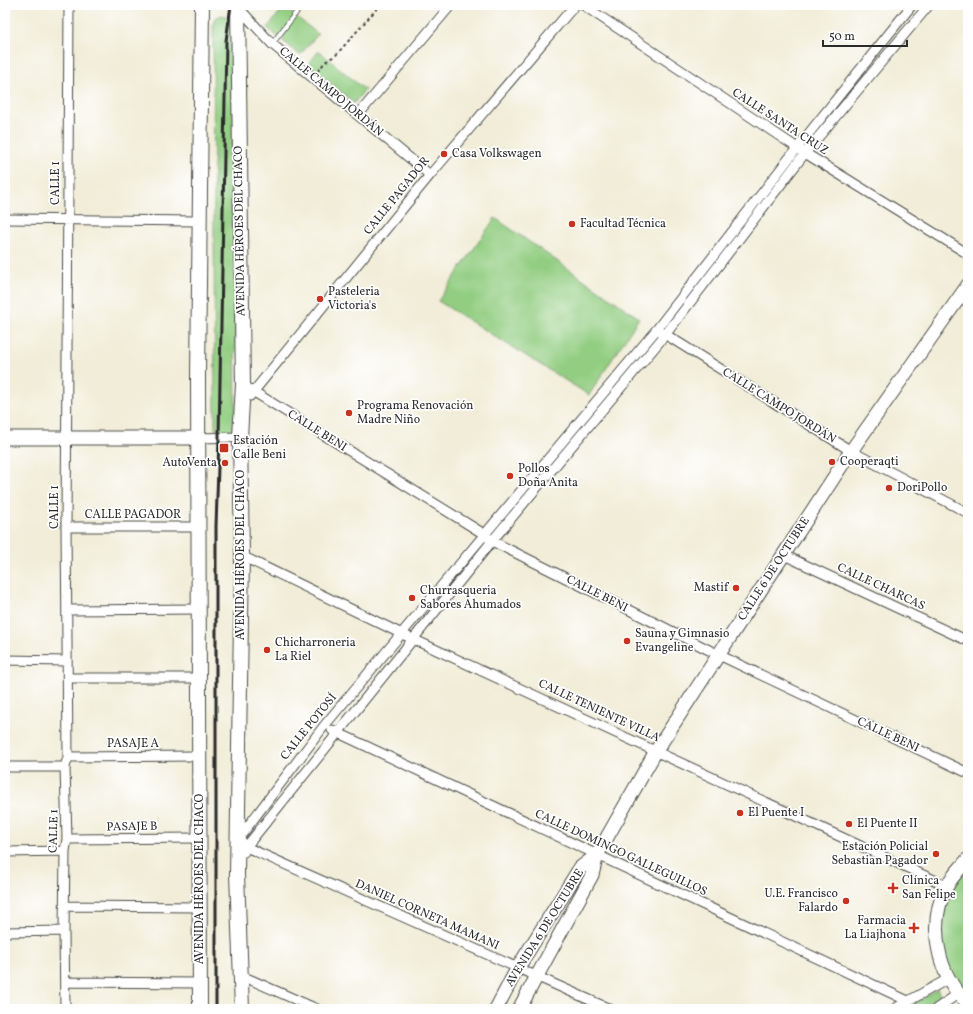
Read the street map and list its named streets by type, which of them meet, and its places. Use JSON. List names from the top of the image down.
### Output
{
  "streets": {
    "main road": ["AVENIDA HÉROES DEL CHACO"],
    "street": [
      "CALLE CAMPO JORDÁN",
      "CALLE SANTA CRUZ",
      "CALLE 1",
      "CALLE PAGADOR",
      "CALLE BENI",
      "CALLE 6 DE OCTUBRE",
      "CALLE CHARCAS",
      "CALLE TENIENTE VILLA",
      "CALLE POTOSÍ",
      "PASAJE A",
      "PASAJE B",
      "CALLE DOMINGO GALLEGUILLOS",
      "DANIEL CORNETA MAMANI",
      "AVENIDA 6 DE OCTUBRE"
    ]
  },
  "crossings": [
    ["CALLE CAMPO JORDÁN", "CALLE PAGADOR"],
    ["CALLE CAMPO JORDÁN", "AVENIDA HÉROES DEL CHACO"],
    ["CALLE CAMPO JORDÁN", "CALLE 6 DE OCTUBRE"],
    ["CALLE CAMPO JORDÁN", "CALLE POTOSÍ"],
    ["CALLE 1", "CALLE PAGADOR"],
    ["CALLE 1", "PASAJE A"],
    ["CALLE 1", "PASAJE B"],
    ["CALLE PAGADOR", "AVENIDA HÉROES DEL CHACO"],
    ["CALLE PAGADOR", "CALLE BENI"],
    ["AVENIDA HÉROES DEL CHACO", "CALLE BENI"],
    ["AVENIDA HÉROES DEL CHACO", "CALLE TENIENTE VILLA"],
    ["AVENIDA HÉROES DEL CHACO", "CALLE POTOSÍ"],
    ["AVENIDA HÉROES DEL CHACO", "PASAJE A"],
    ["AVENIDA HÉROES DEL CHACO", "PASAJE B"],
    ["AVENIDA HÉROES DEL CHACO", "DANIEL CORNETA MAMANI"],
    ["CALLE BENI", "CALLE 6 DE OCTUBRE"],
    ["CALLE BENI", "CALLE POTOSÍ"],
    ["CALLE 6 DE OCTUBRE", "CALLE CHARCAS"],
    ["CALLE 6 DE OCTUBRE", "CALLE TENIENTE VILLA"],
    ["CALLE 6 DE OCTUBRE", "CALLE DOMINGO GALLEGUILLOS"],
    ["CALLE 6 DE OCTUBRE", "AVENIDA 6 DE OCTUBRE"],
    ["CALLE TENIENTE VILLA", "CALLE POTOSÍ"],
    ["CALLE POTOSÍ", "CALLE DOMINGO GALLEGUILLOS"],
    ["CALLE POTOSÍ", "DANIEL CORNETA MAMANI"],
    ["CALLE DOMINGO GALLEGUILLOS", "AVENIDA 6 DE OCTUBRE"],
    ["DANIEL CORNETA MAMANI", "AVENIDA 6 DE OCTUBRE"]
  ],
  "places": {
    "other": [
      "Casa Volkswagen",
      "Facultad Técnica",
      "Pasteleria Victoria's",
      "Programa Renovación Madre Niño",
      "Cooperaqti",
      "AutoVenta",
      "Pollos Doña Anita",
      "DoriPollo",
      "Mastif",
      "Churrasqueria Sabores Ahumados",
      "Sauna y Gimnasio Evangeline",
      "Chicharroneria La Riel",
      "El Puente I",
      "El Puente II",
      "Estación Policial Sebastian Pagador",
      "U.E. Francisco Falardo"
    ],
    "transit": ["Estación Calle Beni"],
    "health": ["Clínica San Felipe", "Farmacia La Liajhona"]
  },
  "scale_bar": "50 m"
}
